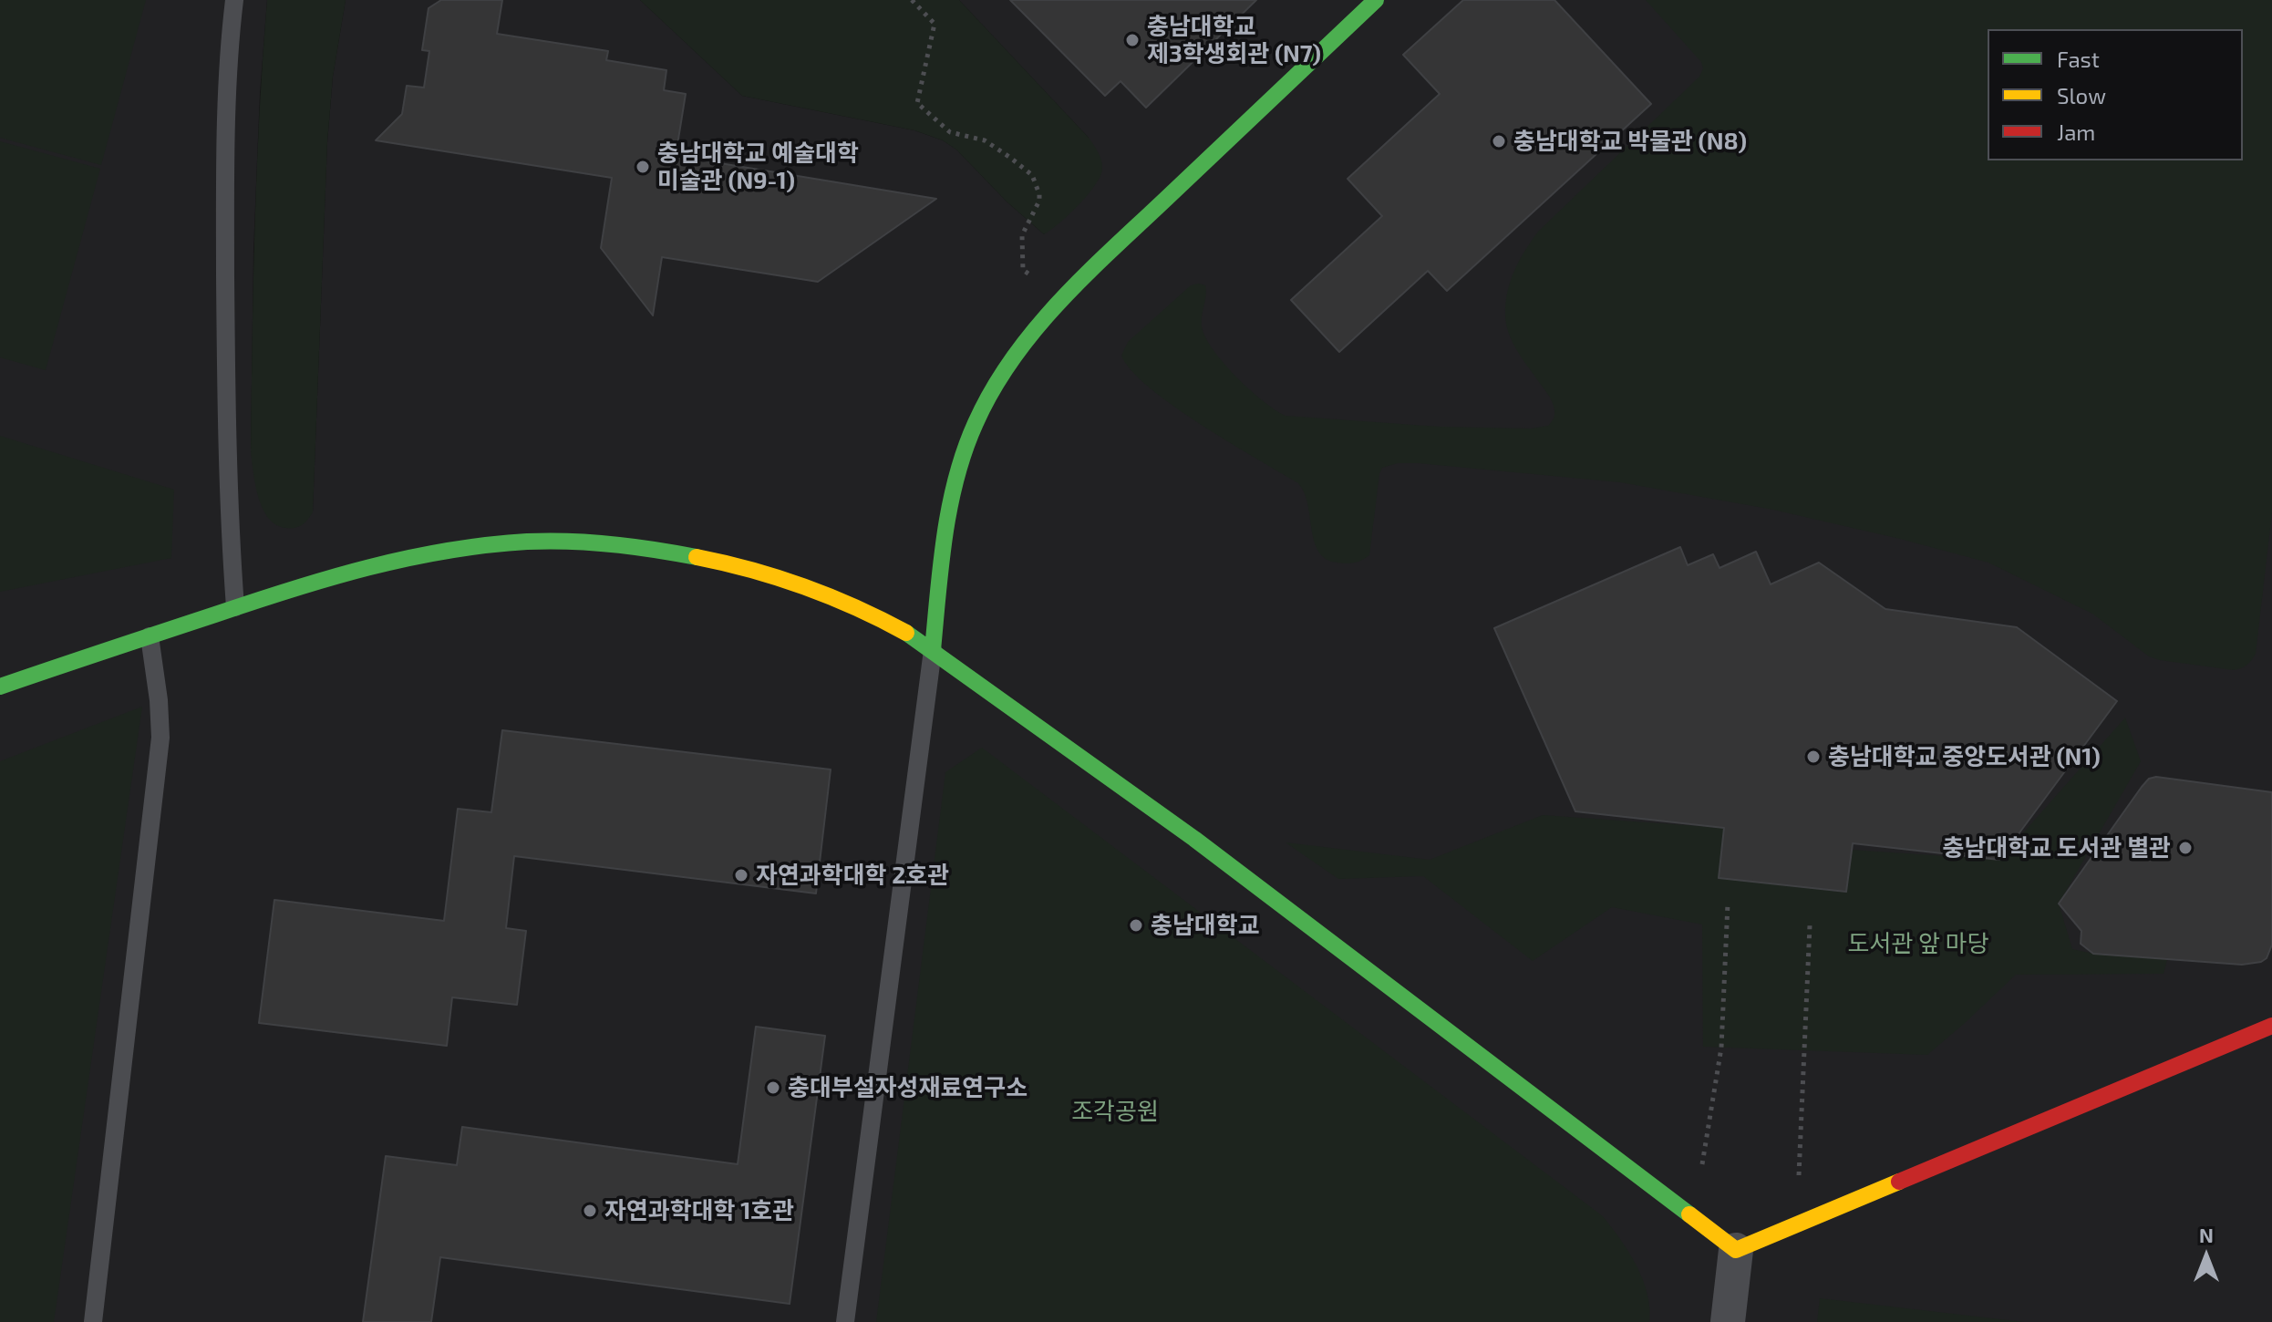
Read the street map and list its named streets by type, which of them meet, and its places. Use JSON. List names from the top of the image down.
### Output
{
  "parks": ["도서관 앞 마당", "조각공원"],
  "places": [
    "충남대학교 제3학생회관 (N7)",
    "충남대학교 박물관 (N8)",
    "충남대학교 예술대학 미술관 (N9-1)",
    "충남대학교 중앙도서관 (N1)",
    "충남대학교 도서관 별관",
    "자연과학대학 2호관",
    "충남대학교",
    "충대부설자성재료연구소",
    "자연과학대학 1호관"
  ],
  "legend": ["Fast", "Slow", "Jam"],
  "north": "top"
}
